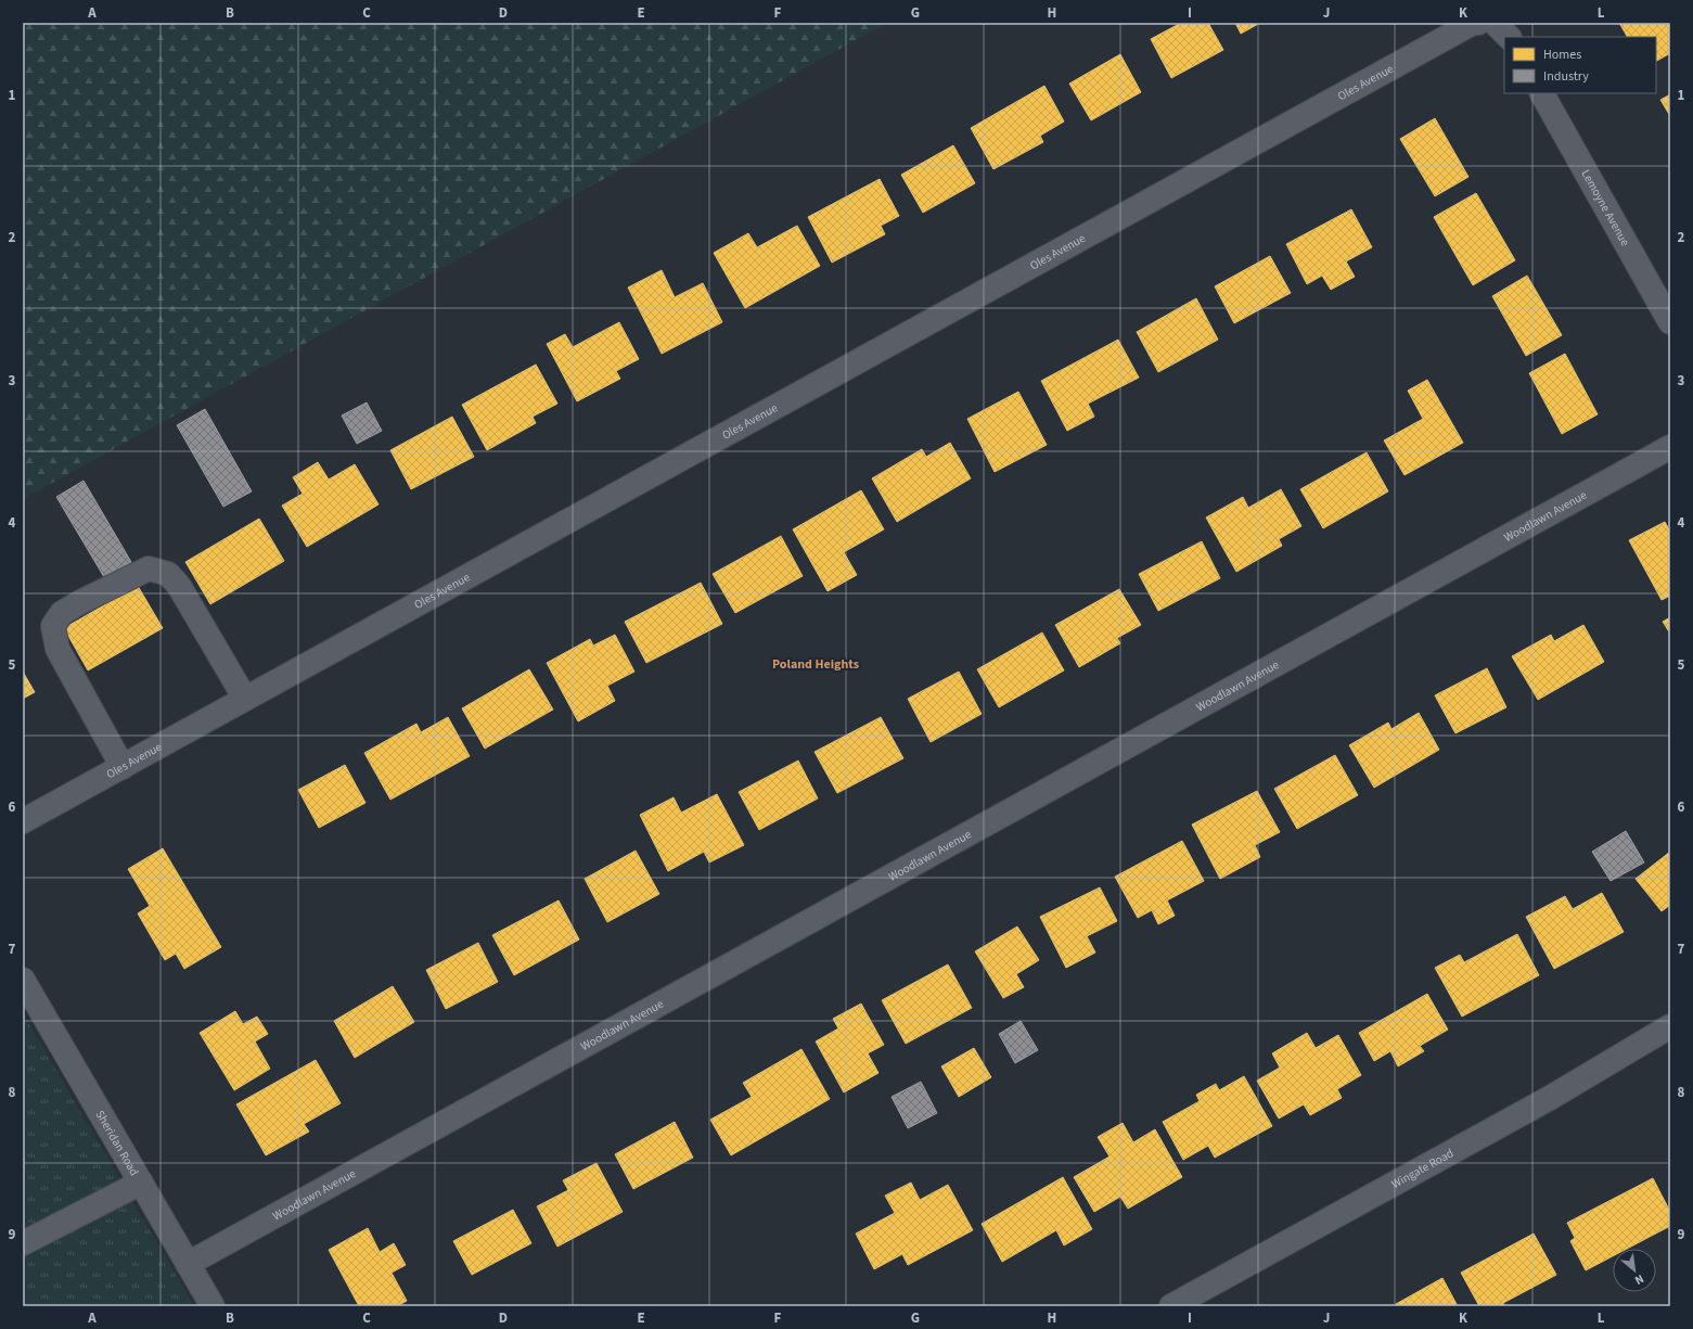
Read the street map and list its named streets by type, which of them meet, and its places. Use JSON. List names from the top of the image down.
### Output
{
  "streets": {
    "street": [
      "Oles Avenue",
      "Lemoyne Avenue",
      "Woodlawn Avenue",
      "Sheridan Road",
      "Wingate Road"
    ]
  },
  "crossings": [
    ["Woodlawn Avenue", "Sheridan Road"]
  ],
  "districts": ["Poland Heights"],
  "legend": ["Homes", "Industry"],
  "north": "bottom right",
  "grid": {
    "columns": [
      "A",
      "B",
      "C",
      "D",
      "E",
      "F",
      "G",
      "H",
      "I",
      "J",
      "K",
      "L"
    ],
    "rows": [
      "1",
      "2",
      "3",
      "4",
      "5",
      "6",
      "7",
      "8",
      "9"
    ]
  }
}
